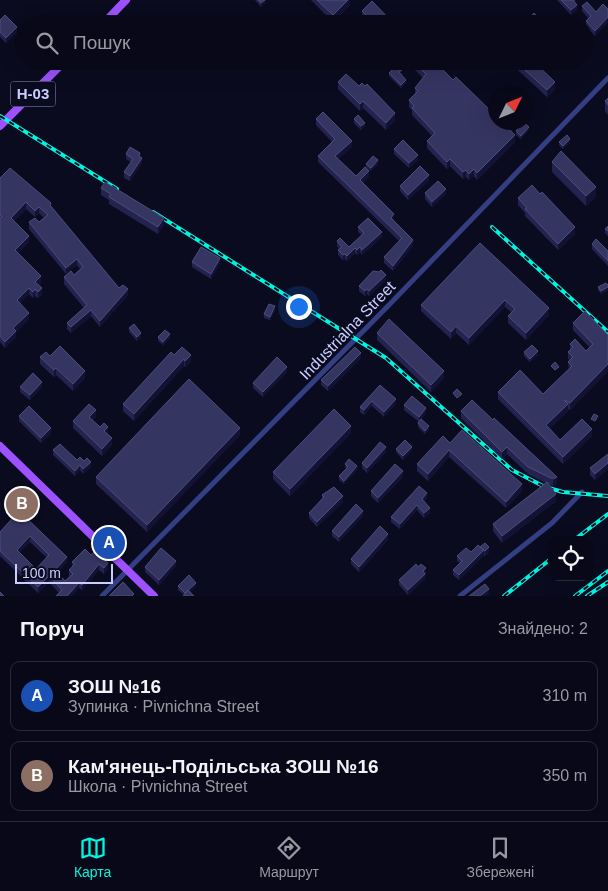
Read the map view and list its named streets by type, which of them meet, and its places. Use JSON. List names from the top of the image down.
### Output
{
  "streets": {
    "main road": ["Н-03"],
    "street": ["Industrialna Street"]
  },
  "scale_bar": "100 m",
  "north": "top right",
  "page": {
    "search": "Пошук",
    "pins": ["B", "A"],
    "scale": "100 m",
    "heading": ["Поруч", "Знайдено: 2"],
    "list": [
      {
        "mark": "A",
        "name": "ЗОШ №16",
        "note": "Зупинка · Pivnichna Street",
        "value": "310 m"
      },
      {
        "mark": "B",
        "name": "Кам'янець-Подільська ЗОШ №16",
        "note": "Школа · Pivnichna Street",
        "value": "350 m"
      }
    ],
    "nav": ["Карта", "Маршрут", "Збережені"]
  }
}
